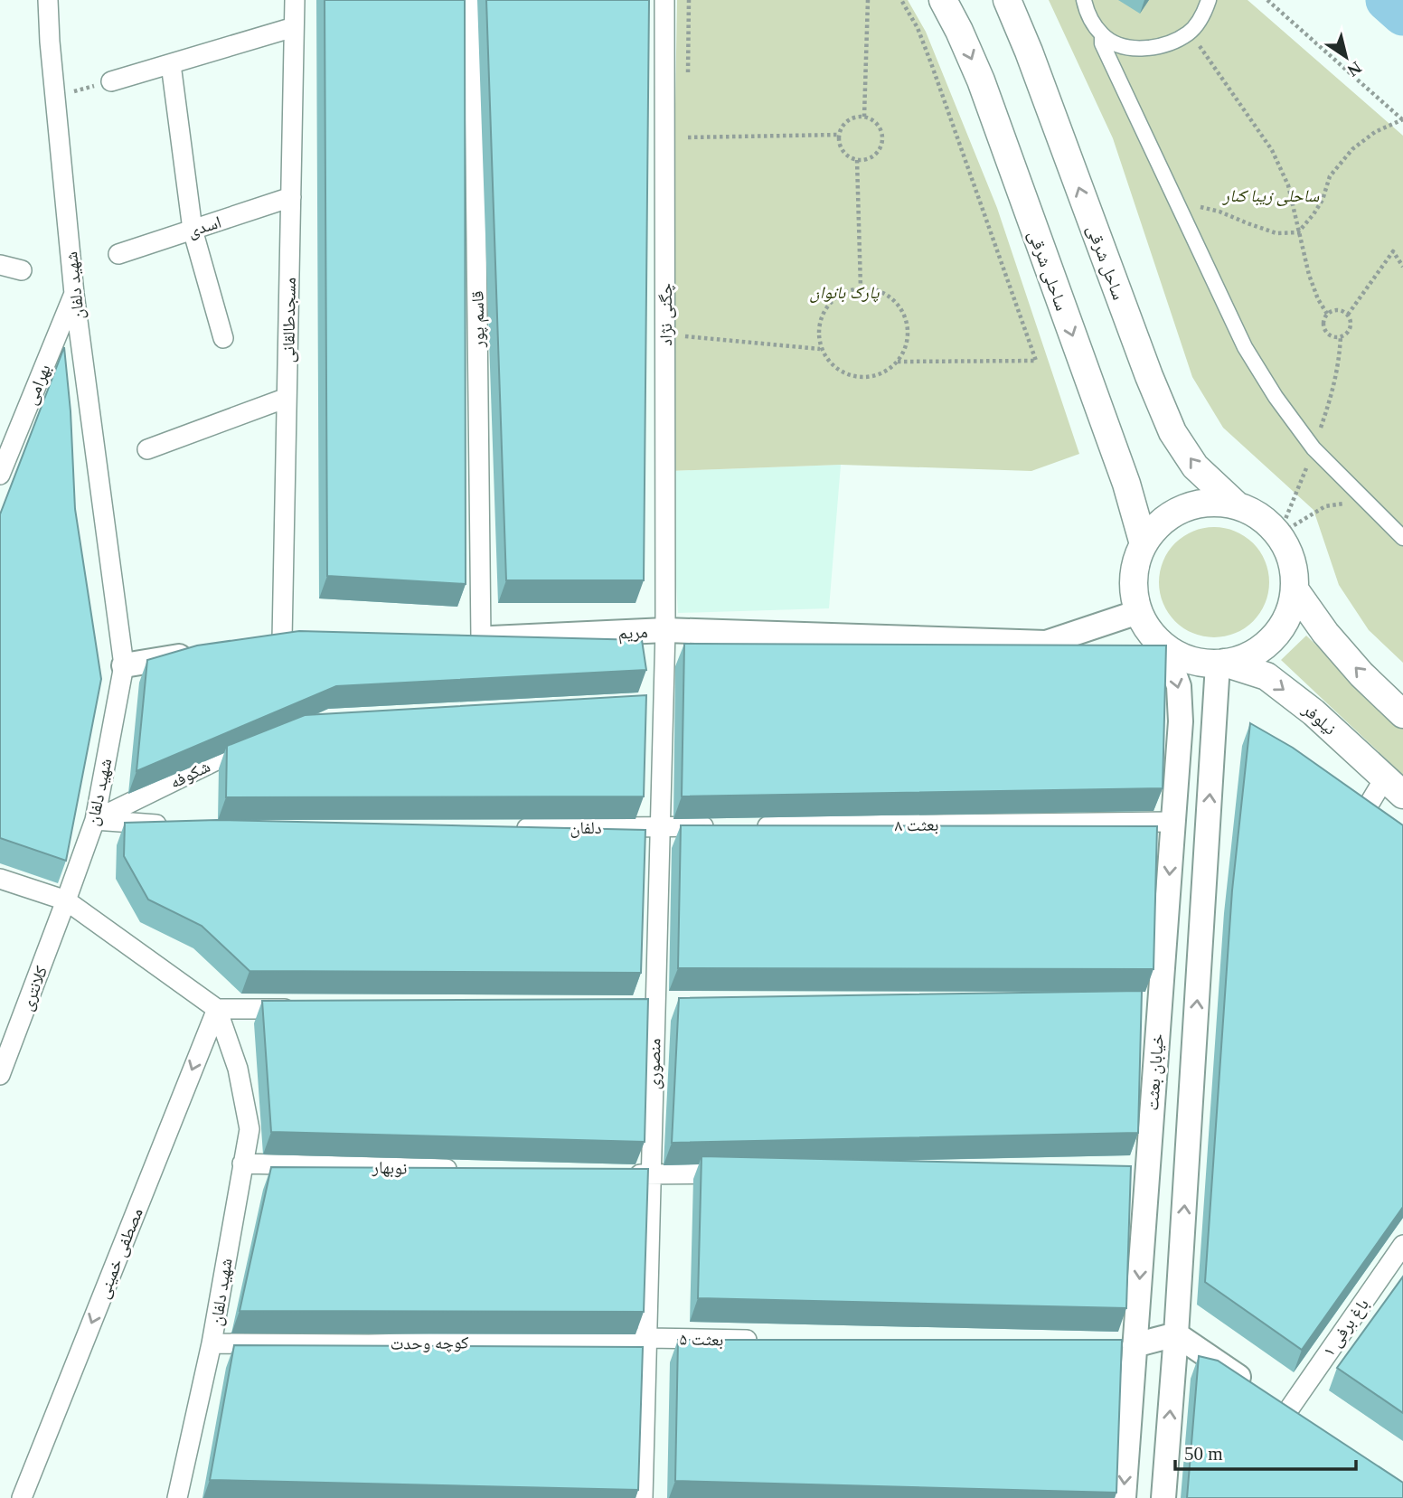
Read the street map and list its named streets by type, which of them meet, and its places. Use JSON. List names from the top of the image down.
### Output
{
  "streets": {
    "main road": ["ساحل شرقی", "ساحلی شرقی", "نیلوفر"],
    "street": [
      "اسدی",
      "شهید دلفان",
      "چگنی نژاد",
      "قاسم پور",
      "مسجدطالقانی",
      "بهرامی",
      "مریم",
      "شکوفه",
      "بعثت ۸",
      "دلفان",
      "کلانتری",
      "منصوری",
      "خیابان بعثت",
      "نوبهار",
      "مصطفی خمینی",
      "باغ برفی ۱",
      "بعثت ۵",
      "کوچه وحدت"
    ]
  },
  "crossings": [
    ["اسدی", "مسجدطالقانی"],
    ["ساحل شرقی", "ساحلی شرقی"],
    ["ساحل شرقی", "مریم"],
    ["ساحل شرقی", "نیلوفر"],
    ["ساحل شرقی", "خیابان بعثت"],
    ["ساحلی شرقی", "مریم"],
    ["ساحلی شرقی", "نیلوفر"],
    ["ساحلی شرقی", "خیابان بعثت"],
    ["شهید دلفان", "بهرامی"],
    ["شهید دلفان", "شکوفه"],
    ["شهید دلفان", "کلانتری"],
    ["شهید دلفان", "نوبهار"],
    ["شهید دلفان", "مصطفی خمینی"],
    ["شهید دلفان", "کوچه وحدت"],
    ["چگنی نژاد", "مریم"],
    ["چگنی نژاد", "منصوری"],
    ["قاسم پور", "مریم"],
    ["مریم", "نیلوفر"],
    ["مریم", "منصوری"],
    ["مریم", "خیابان بعثت"],
    ["نیلوفر", "خیابان بعثت"],
    ["بعثت ۸", "خیابان بعثت"],
    ["دلفان", "منصوری"],
    ["منصوری", "بعثت ۵"],
    ["منصوری", "کوچه وحدت"],
    ["بعثت ۵", "کوچه وحدت"]
  ],
  "one_way": ["ساحل شرقی", "ساحلی شرقی", "مصطفی خمینی"],
  "parks": ["ساحلی زیبا کنار", "پارک بانوان"],
  "scale_bar": "50 m",
  "north": "bottom right"
}
